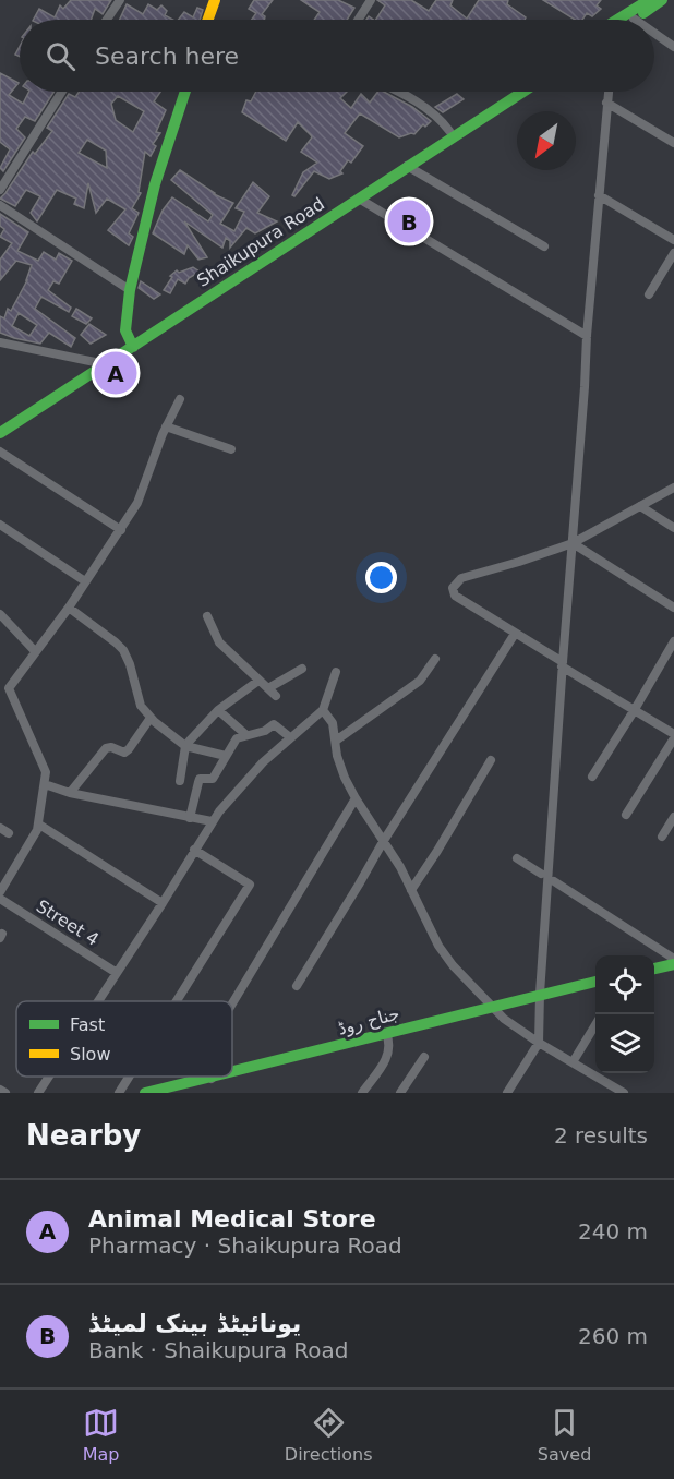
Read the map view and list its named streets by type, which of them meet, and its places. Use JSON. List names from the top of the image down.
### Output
{
  "streets": {
    "main road": ["Shaikupura Road", "جناح روڈ"],
    "street": ["Street 4"]
  },
  "legend": ["Fast", "Slow"],
  "north": "bottom left",
  "page": {
    "search": "Search here",
    "pins": ["B", "A"],
    "heading": ["Nearby", "2 results"],
    "list": [
      {
        "mark": "A",
        "name": "Animal Medical Store",
        "note": "Pharmacy · Shaikupura Road",
        "value": "240 m"
      },
      {
        "mark": "B",
        "name": "یونائیٹڈ بینک لمیٹڈ",
        "note": "Bank · Shaikupura Road",
        "value": "260 m"
      }
    ],
    "nav": ["Map", "Directions", "Saved"]
  }
}
